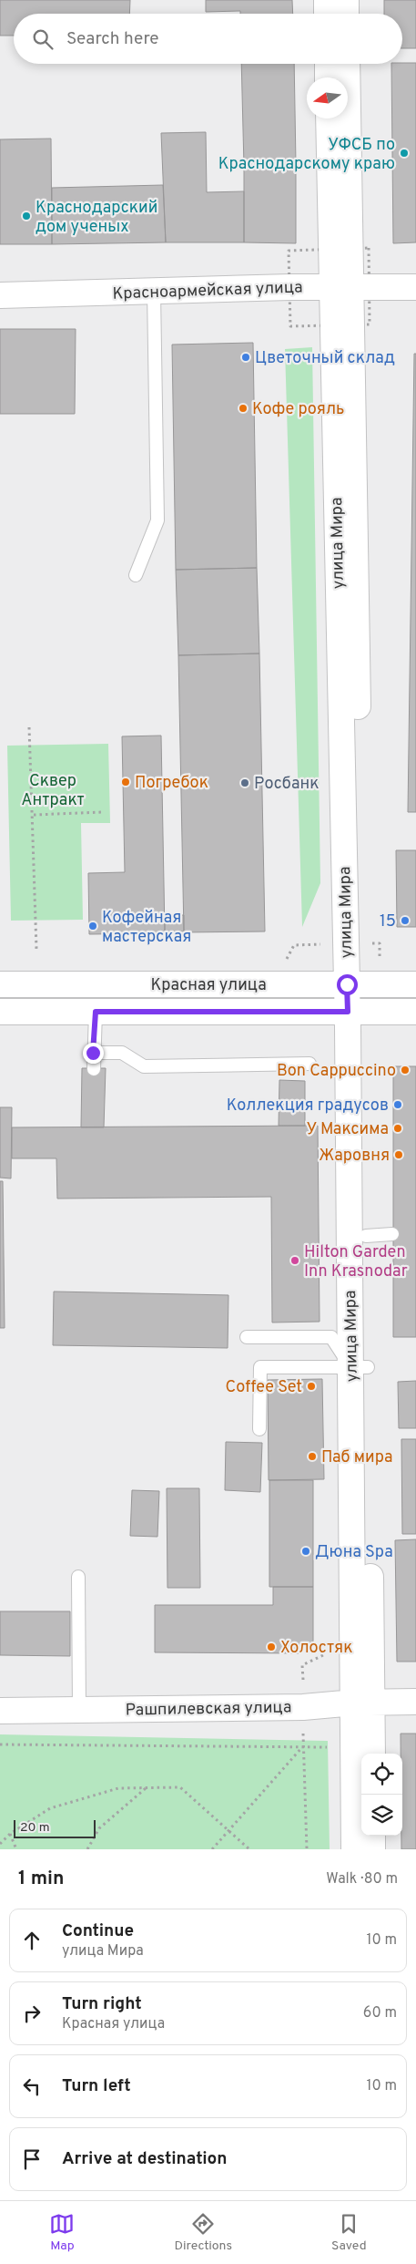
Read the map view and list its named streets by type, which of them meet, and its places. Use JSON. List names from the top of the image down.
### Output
{
  "streets": {
    "main road": [
      "Красноармейская улица",
      "улица Мира",
      "Красная улица",
      "Рашпилевская улица"
    ]
  },
  "crossings": [
    ["Красноармейская улица", "улица Мира"],
    ["улица Мира", "Красная улица"],
    ["улица Мира", "Рашпилевская улица"]
  ],
  "parks": ["Сквер Антракт"],
  "places": [
    "УФСБ по Краснодарскому краю",
    "Краснодарский дом ученых",
    "Цветочный склад",
    "Кофе рояль",
    "Погребок",
    "Росбанк",
    "15",
    "Кофейная мастерская",
    "Bon Cappuccino",
    "Коллекция градусов",
    "У Максима",
    "Жаровня",
    "Hilton Garden Inn Krasnodar",
    "Coffee Set",
    "Паб мира",
    "Дюна Spa",
    "Холостяк"
  ],
  "scale_bar": "20 m",
  "north": "left",
  "page": {
    "search": "Search here",
    "scale": "20 m",
    "heading": ["1 min", "Walk · 80 m"],
    "list": [
      ["Continue", "улица Мира", "10 m"],
      ["Turn right", "Красная улица", "60 m"],
      ["Turn left", "10 m"],
      "Arrive at destination"
    ],
    "nav": ["Map", "Directions", "Saved"]
  }
}
